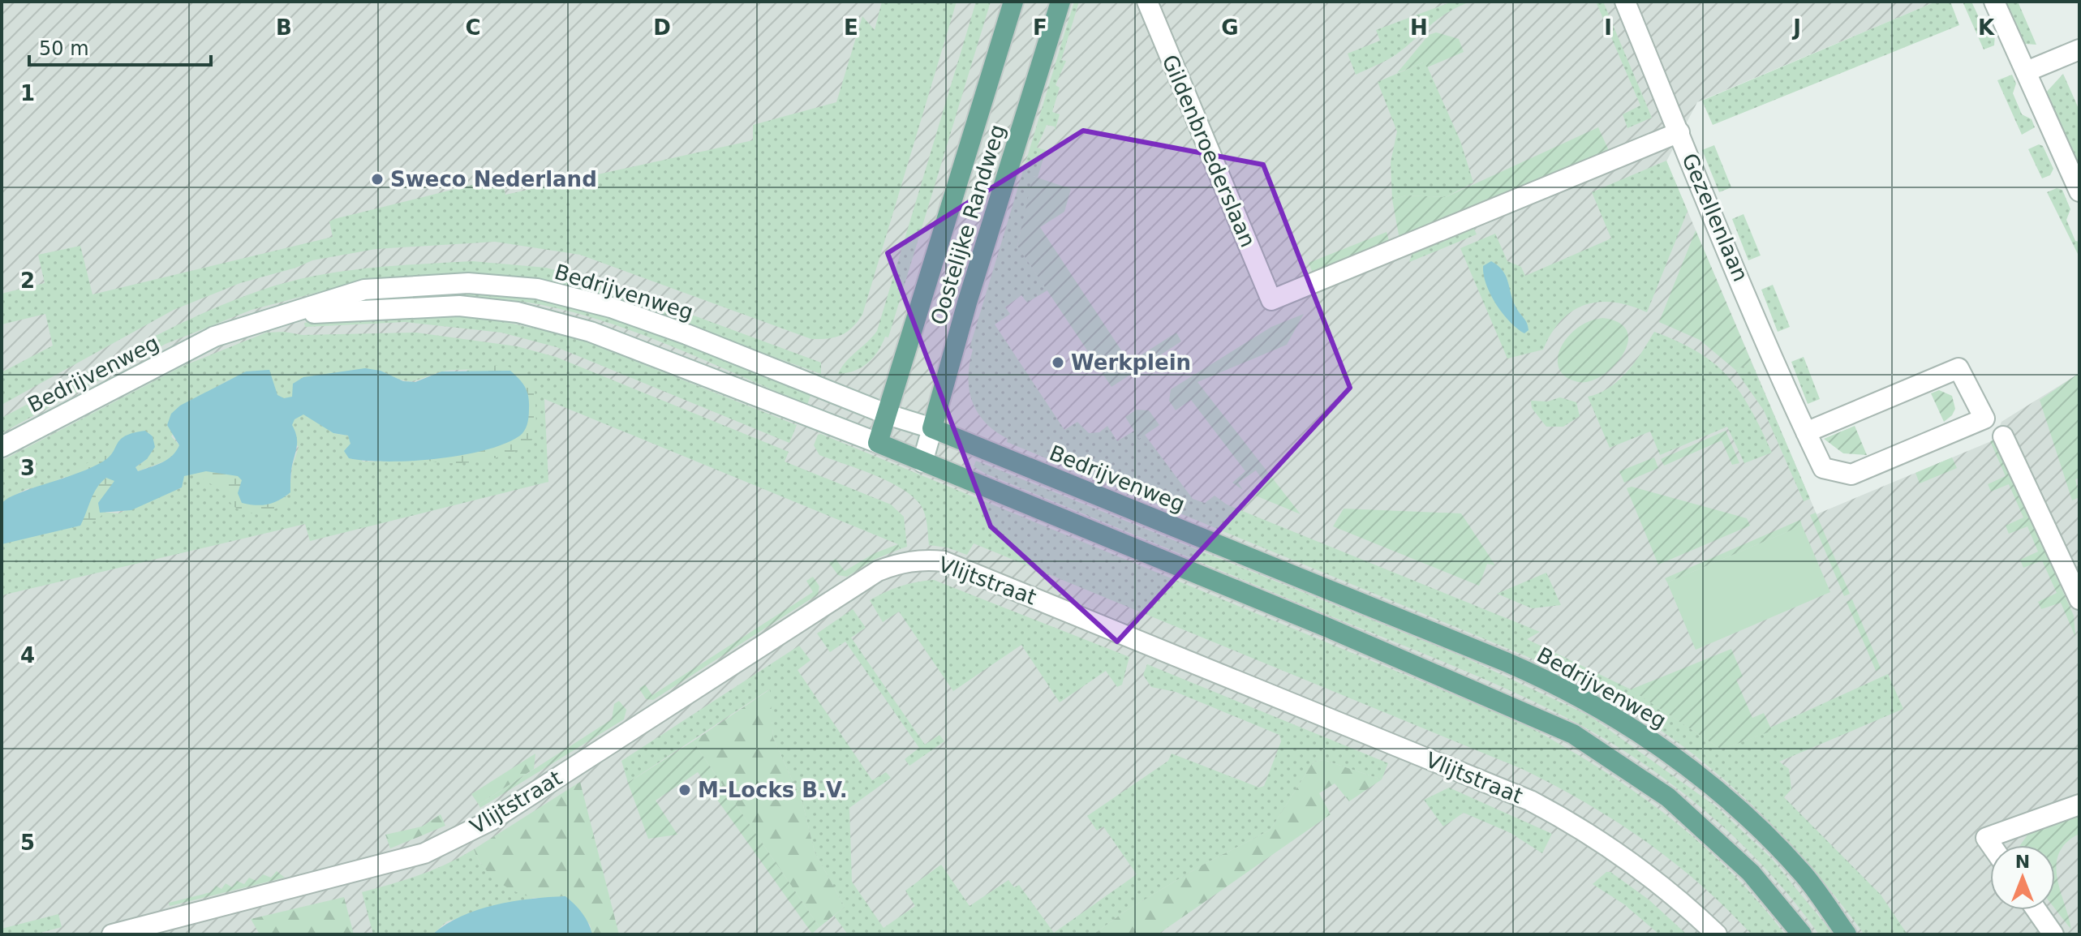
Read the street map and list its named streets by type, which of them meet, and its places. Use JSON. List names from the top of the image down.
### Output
{
  "streets": {
    "main road": ["Oostelijke Randweg", "Bedrijvenweg"],
    "street": ["Gildenbroederslaan", "Gezellenlaan", "Vlijtstraat"]
  },
  "crossings": [
    ["Gildenbroederslaan", "Gezellenlaan"],
    ["Oostelijke Randweg", "Bedrijvenweg"]
  ],
  "places": ["Sweco Nederland", "Werkplein", "M-Locks B.V."],
  "scale_bar": "50 m",
  "north": "top",
  "grid": {
    "columns": [
      "B",
      "C",
      "D",
      "E",
      "F",
      "G",
      "H",
      "I",
      "J",
      "K"
    ],
    "rows": [
      "1",
      "2",
      "3",
      "4",
      "5"
    ]
  }
}
